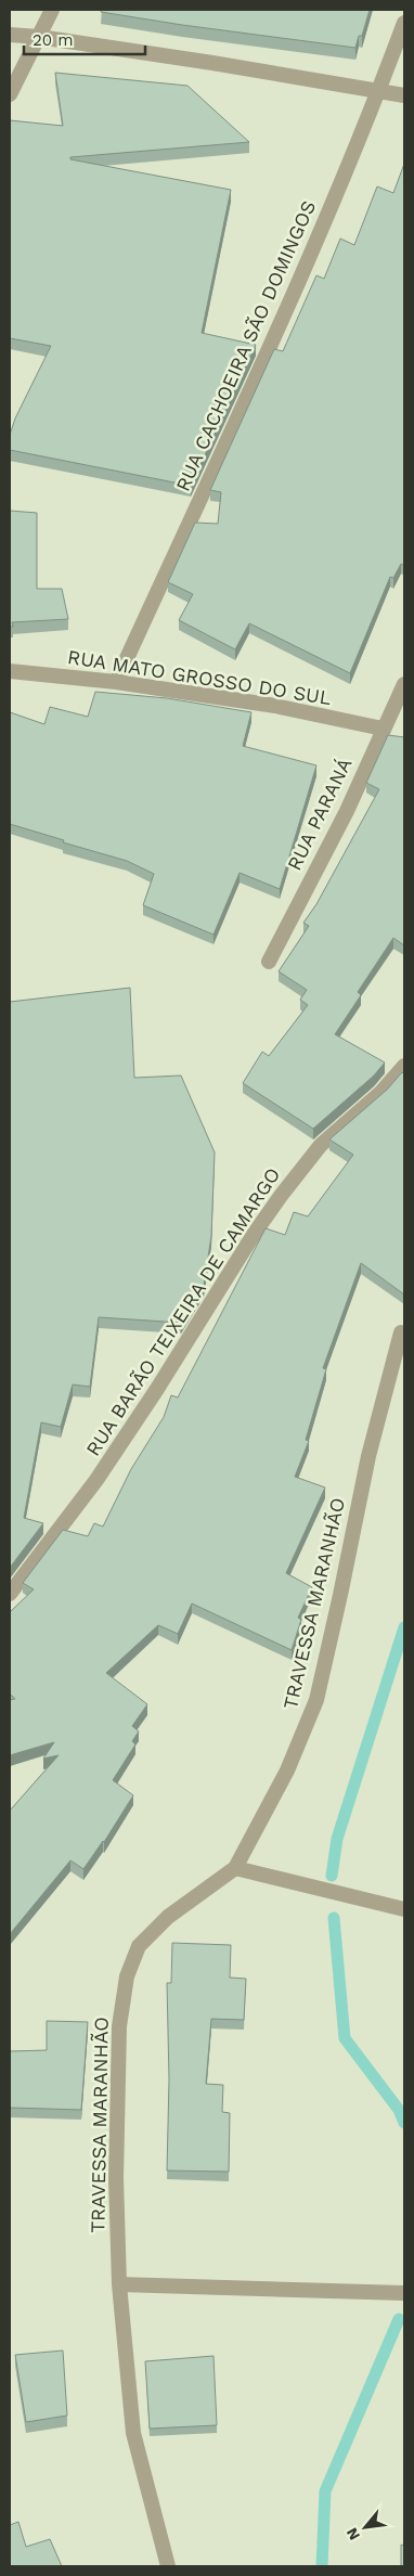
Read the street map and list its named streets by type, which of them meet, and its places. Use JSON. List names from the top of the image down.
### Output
{
  "streets": {
    "street": [
      "RUA CACHOEIRA SÃO DOMINGOS",
      "RUA MATO GROSSO DO SUL",
      "RUA PARANÁ",
      "RUA BARÃO TEIXEIRA DE CAMARGO",
      "TRAVESSA MARANHÃO"
    ]
  },
  "crossings": [
    ["RUA CACHOEIRA SÃO DOMINGOS", "RUA MATO GROSSO DO SUL"],
    ["RUA MATO GROSSO DO SUL", "RUA PARANÁ"]
  ],
  "scale_bar": "20 m",
  "north": "bottom left"
}
